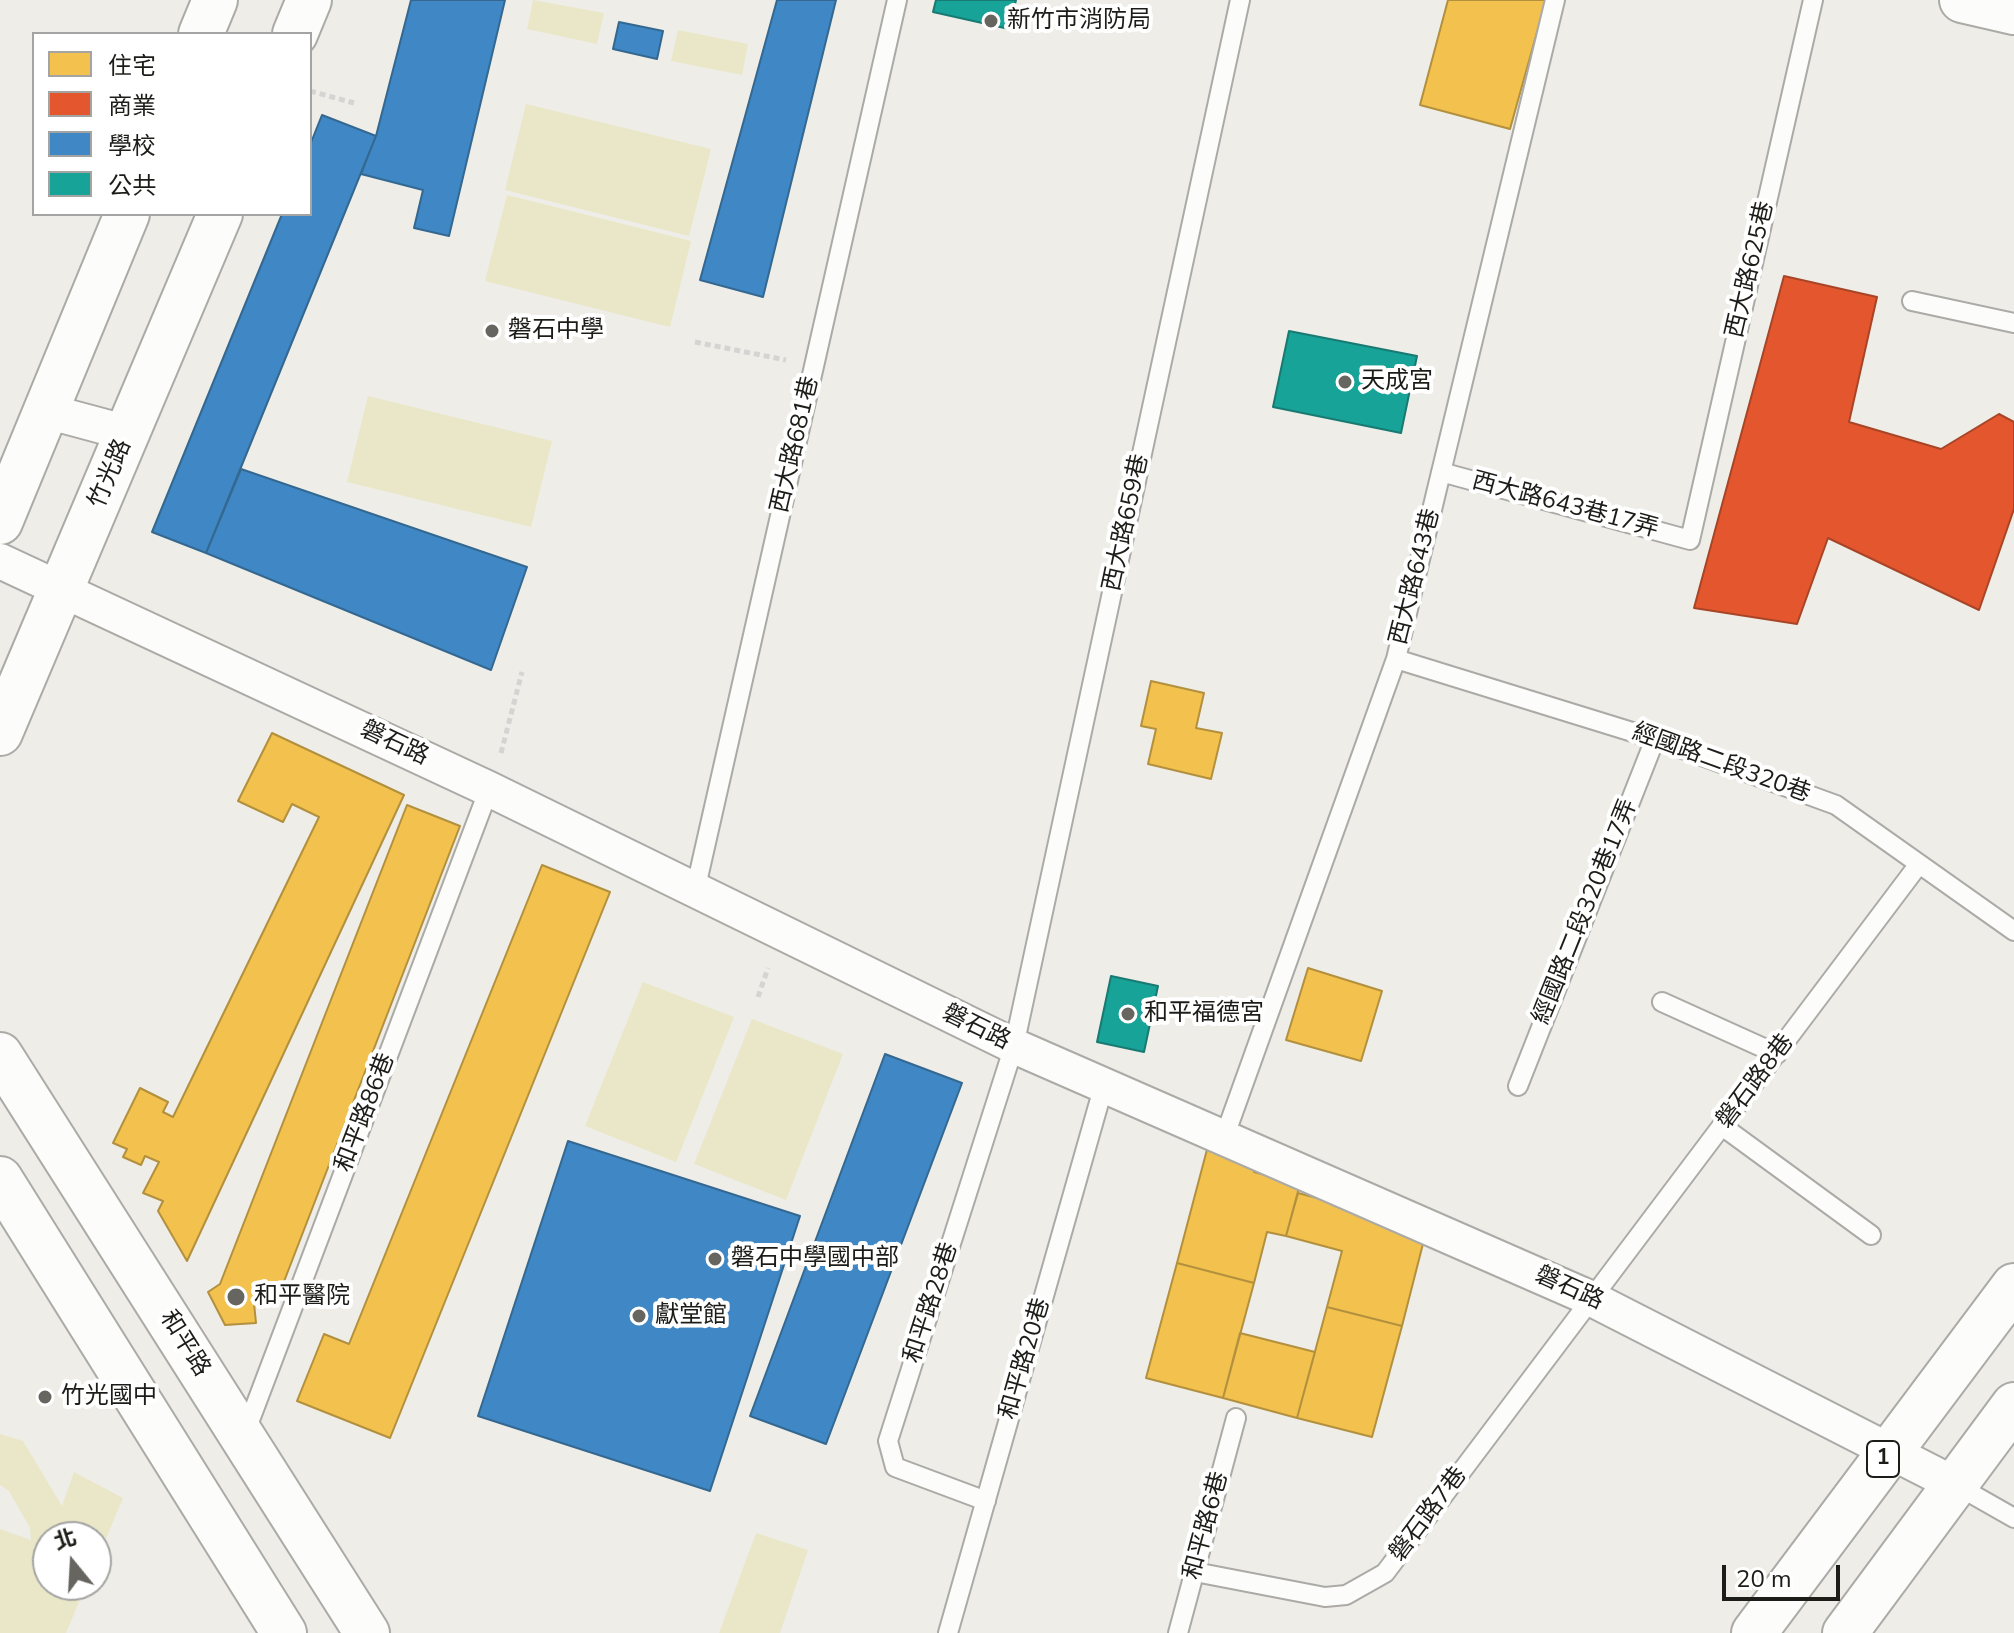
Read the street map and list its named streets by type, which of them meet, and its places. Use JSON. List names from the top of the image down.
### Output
{
  "streets": {
    "street": [
      "竹光路",
      "磐石路",
      "和平路",
      "1"
    ],
    "lane": [
      "西大路625巷",
      "西大路681巷",
      "西大路643巷17弄",
      "西大路659巷",
      "西大路643巷",
      "經國路二段320巷",
      "經國路二段320巷17弄",
      "磐石路8巷",
      "和平路86巷",
      "和平路28巷",
      "和平路20巷",
      "磐石路7巷",
      "和平路6巷"
    ]
  },
  "crossings": [
    ["西大路625巷", "西大路643巷17弄"],
    ["西大路681巷", "磐石路"],
    ["竹光路", "磐石路"],
    ["西大路643巷17弄", "西大路643巷"],
    ["西大路659巷", "磐石路"],
    ["西大路659巷", "和平路28巷"],
    ["西大路643巷", "磐石路"],
    ["西大路643巷", "經國路二段320巷"],
    ["磐石路", "磐石路8巷"],
    ["磐石路", "和平路86巷"],
    ["磐石路", "和平路28巷"],
    ["磐石路", "和平路20巷"],
    ["磐石路", "1"],
    ["磐石路", "磐石路7巷"],
    ["經國路二段320巷", "經國路二段320巷17弄"],
    ["經國路二段320巷", "磐石路8巷"],
    ["磐石路8巷", "磐石路7巷"],
    ["和平路86巷", "和平路"],
    ["和平路28巷", "和平路20巷"],
    ["磐石路7巷", "和平路6巷"]
  ],
  "places": [
    "新竹市消防局",
    "磐石中學",
    "天成宮",
    "和平福德宮",
    "磐石中學國中部",
    "和平醫院",
    "獻堂館",
    "竹光國中"
  ],
  "legend": [
    "住宅",
    "商業",
    "學校",
    "公共"
  ],
  "scale_bar": "20 m",
  "north": "top"
}
